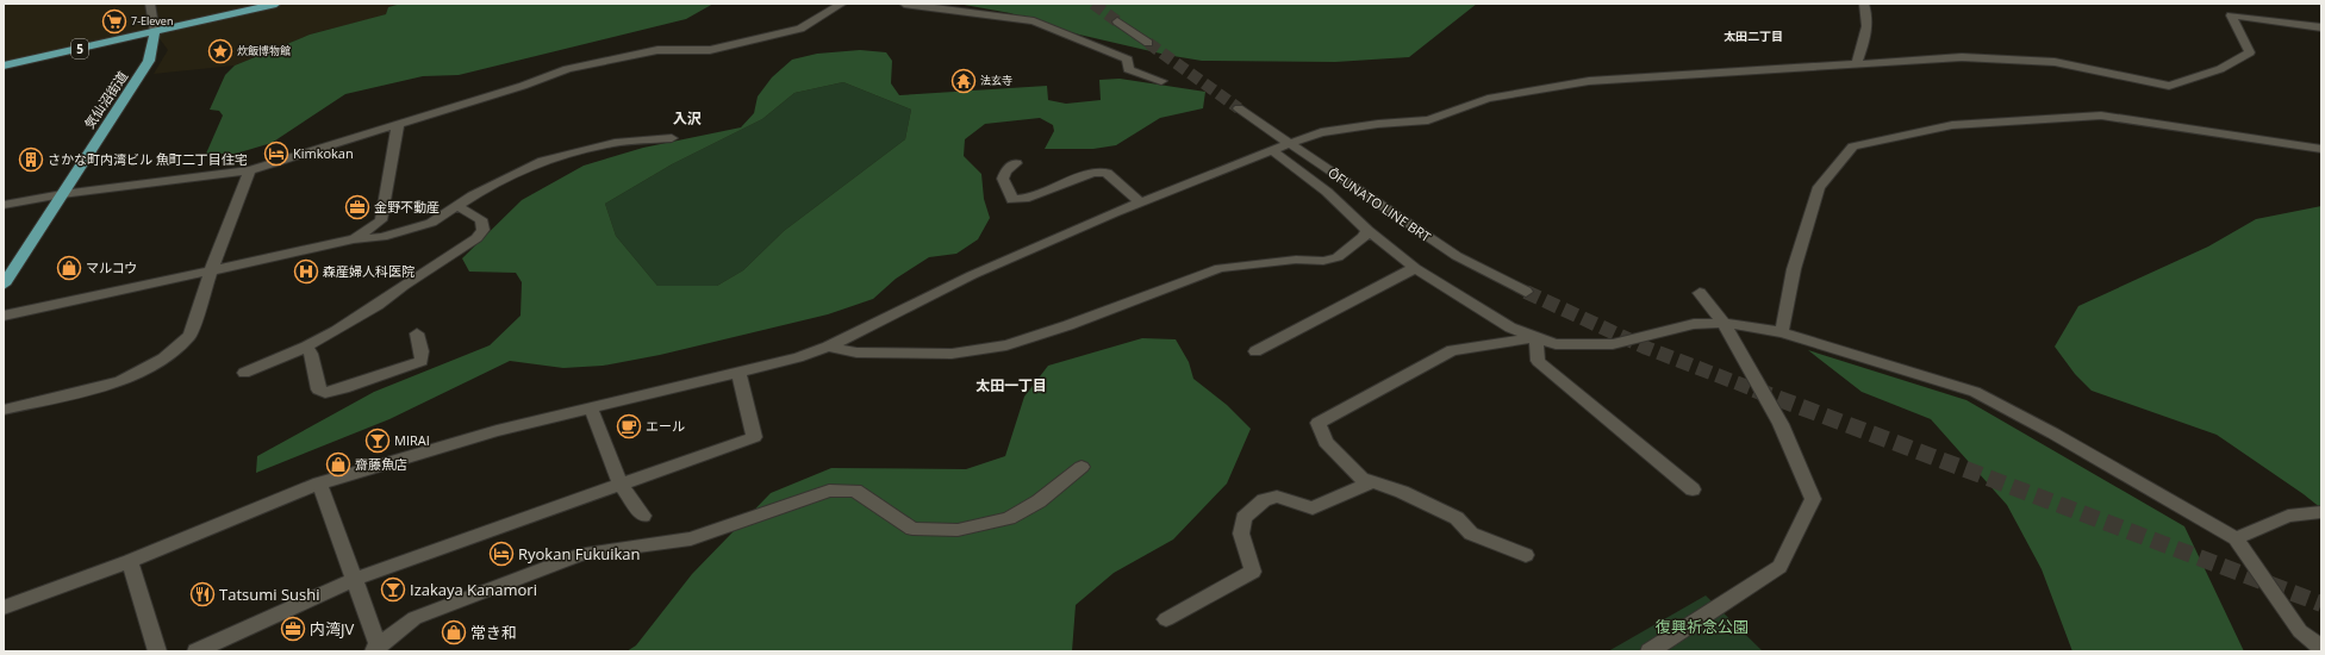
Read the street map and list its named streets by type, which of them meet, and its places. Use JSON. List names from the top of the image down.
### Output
{
  "streets": {
    "main road": ["5", "気仙沼街道"],
    "street": ["ŌFUNATO LINE BRT"]
  },
  "crossings": [
    ["5", "気仙沼街道"]
  ],
  "districts": ["太田二丁目", "入沢", "太田一丁目"],
  "parks": ["復興祈念公園"],
  "places": {
    "supermarket": ["7-Eleven"],
    "place": ["炊飯博物館"],
    "temple": ["法玄寺"],
    "hotel": ["Kimkokan", "Ryokan Fukuikan"],
    "building": ["さかな町内湾ビル 魚町二丁目住宅"],
    "office": ["金野不動産", "内湾JV"],
    "shop": ["マルコウ", "齋藤魚店", "常き和"],
    "hospital": ["森産婦人科医院"],
    "cafe": ["エール"],
    "bar": ["MIRAI", "Izakaya Kanamori"],
    "restaurant": ["Tatsumi Sushi"]
  }
}
